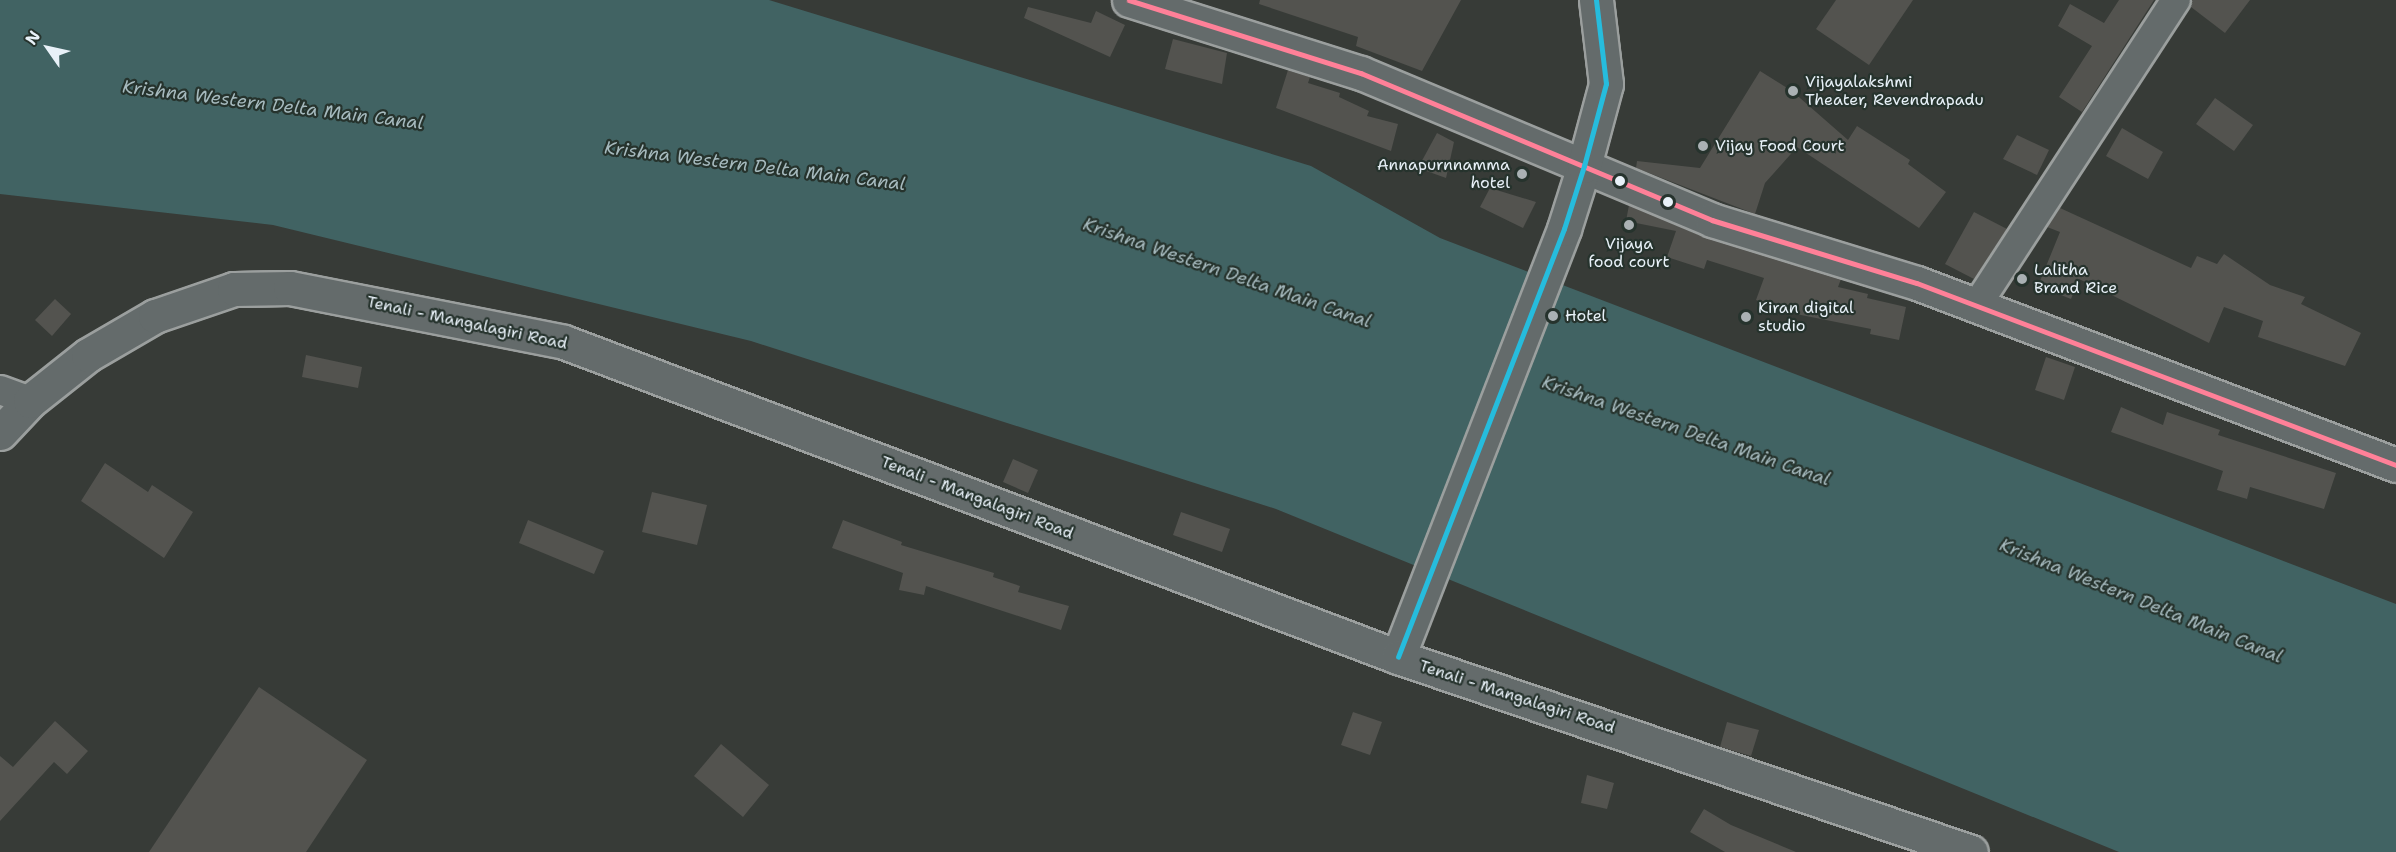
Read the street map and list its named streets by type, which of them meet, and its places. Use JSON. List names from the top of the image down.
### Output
{
  "streets": {
    "main road": ["Tenali - Mangalagiri Road"]
  },
  "water": ["Krishna Western Delta Main Canal"],
  "places": [
    "Vijayalakshmi Theater, Revendrapadu",
    "Vijay Food Court",
    "Annapurnnamma hotel",
    "Vijaya food court",
    "Lalitha Brand Rice",
    "Hotel",
    "Kiran digital studio"
  ],
  "north": "top left"
}
